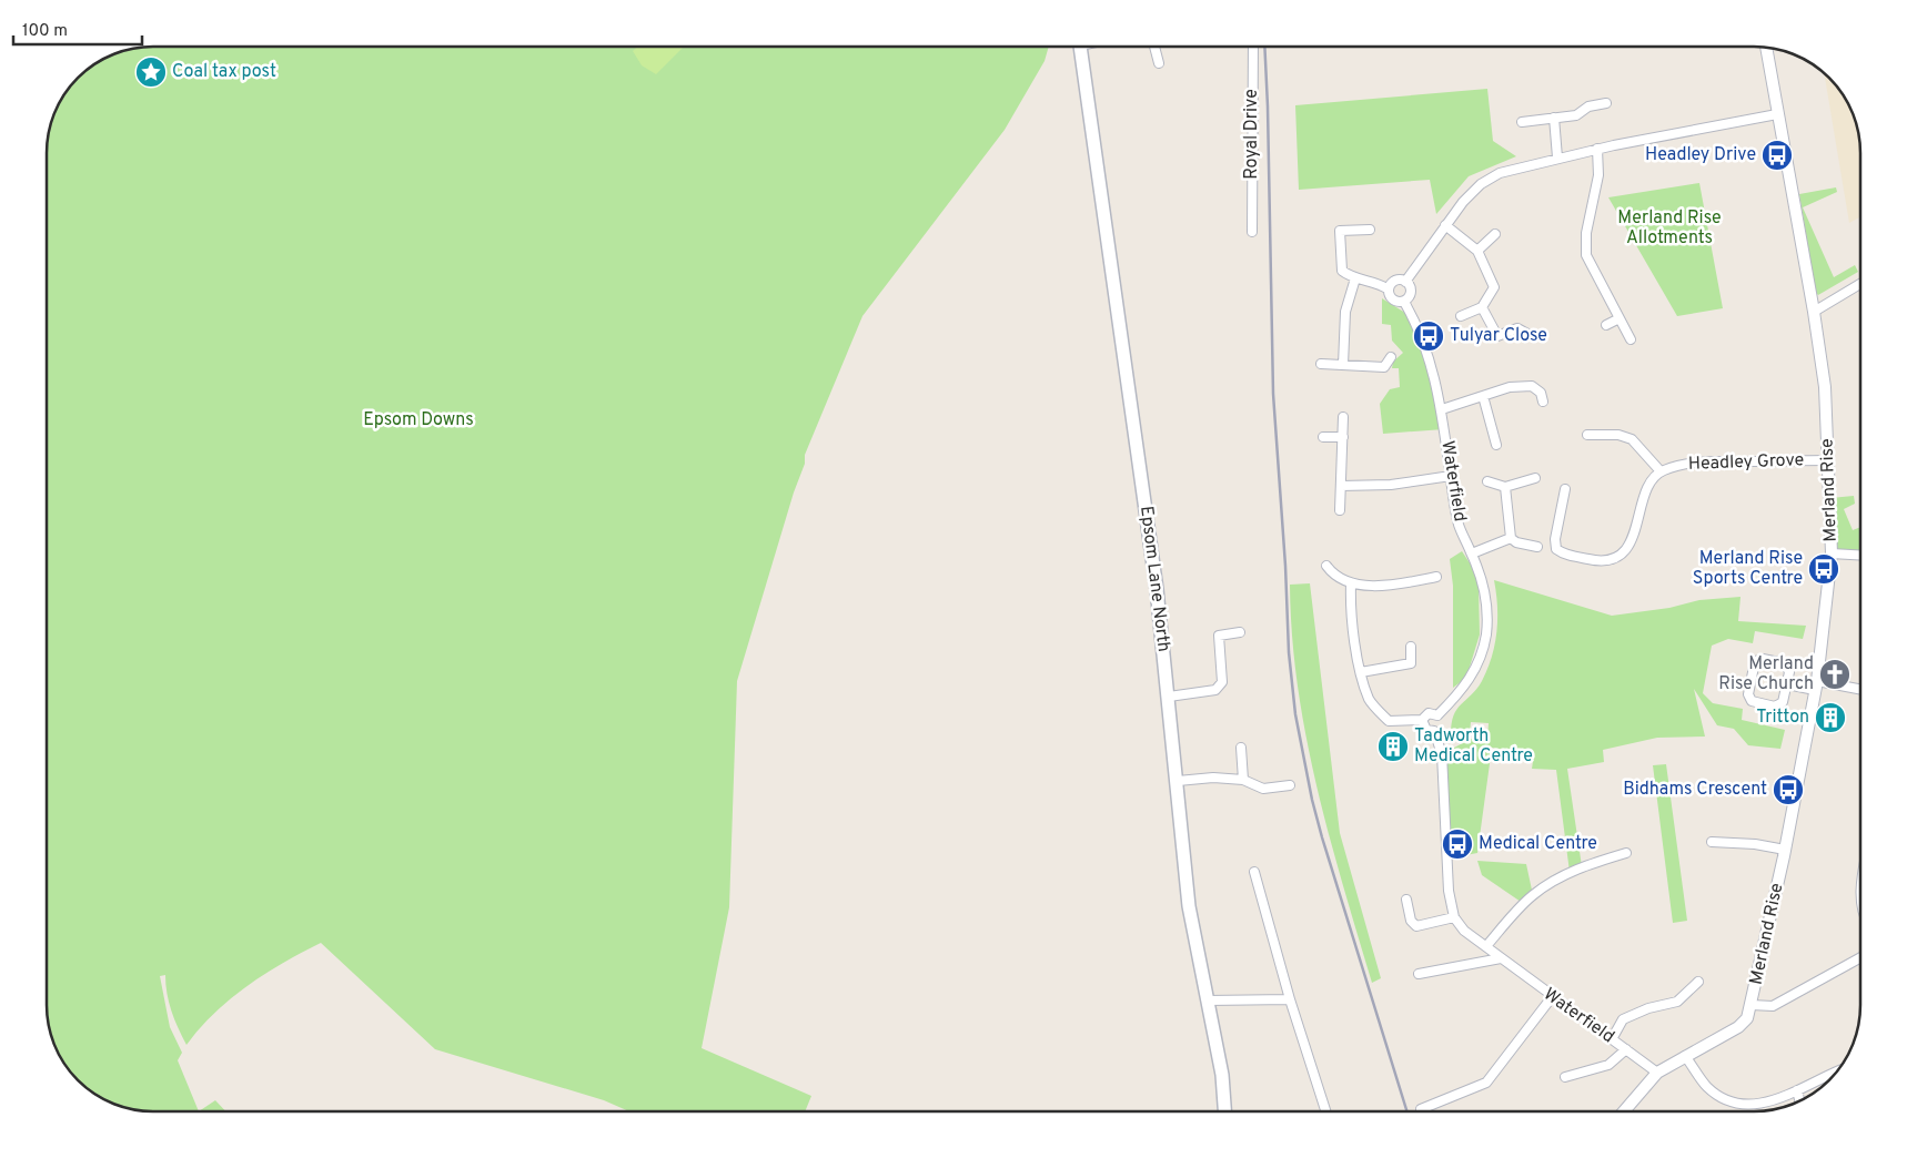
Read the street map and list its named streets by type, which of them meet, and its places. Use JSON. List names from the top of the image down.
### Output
{
  "streets": {
    "main road": ["Epsom Lane North"],
    "street": [
      "Royal Drive",
      "Headley Grove",
      "Waterfield",
      "Merland Rise"
    ]
  },
  "crossings": [
    ["Headley Grove", "Merland Rise"]
  ],
  "parks": ["Merland Rise Allotments", "Epsom Downs"],
  "places": {
    "place": ["Coal tax post"],
    "bus stop": [
      "Headley Drive",
      "Tulyar Close",
      "Merland Rise Sports Centre",
      "Bidhams Crescent",
      "Medical Centre"
    ],
    "church": ["Merland Rise Church"],
    "building": ["Tritton", "Tadworth Medical Centre"]
  },
  "scale_bar": "100 m"
}
